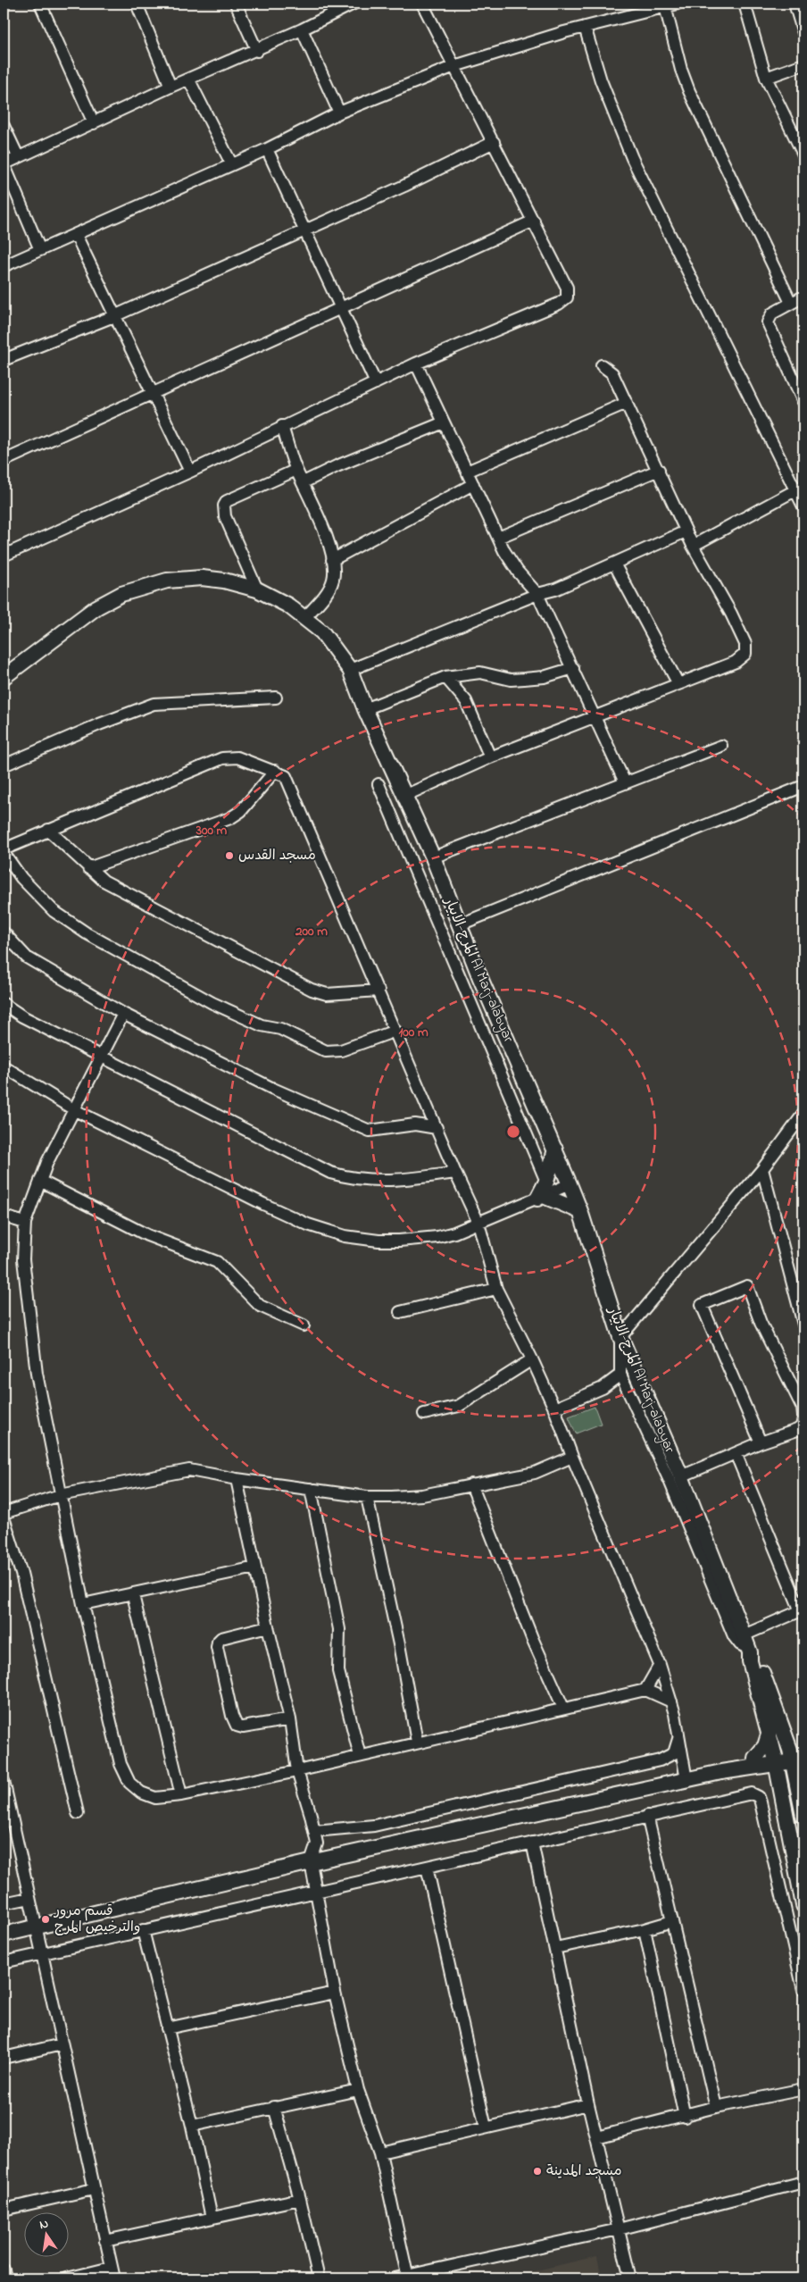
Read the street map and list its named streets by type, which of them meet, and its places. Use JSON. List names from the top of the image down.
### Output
{
  "streets": {
    "main road": ["المرج-الابيار Al Marj-alabyar"]
  },
  "places": ["مسجد القدس", "قسم مرور والترخيص المرج", "مسجد المدينة"],
  "north": "top",
  "rings": ["300 m", "200 m", "100 m"]
}
